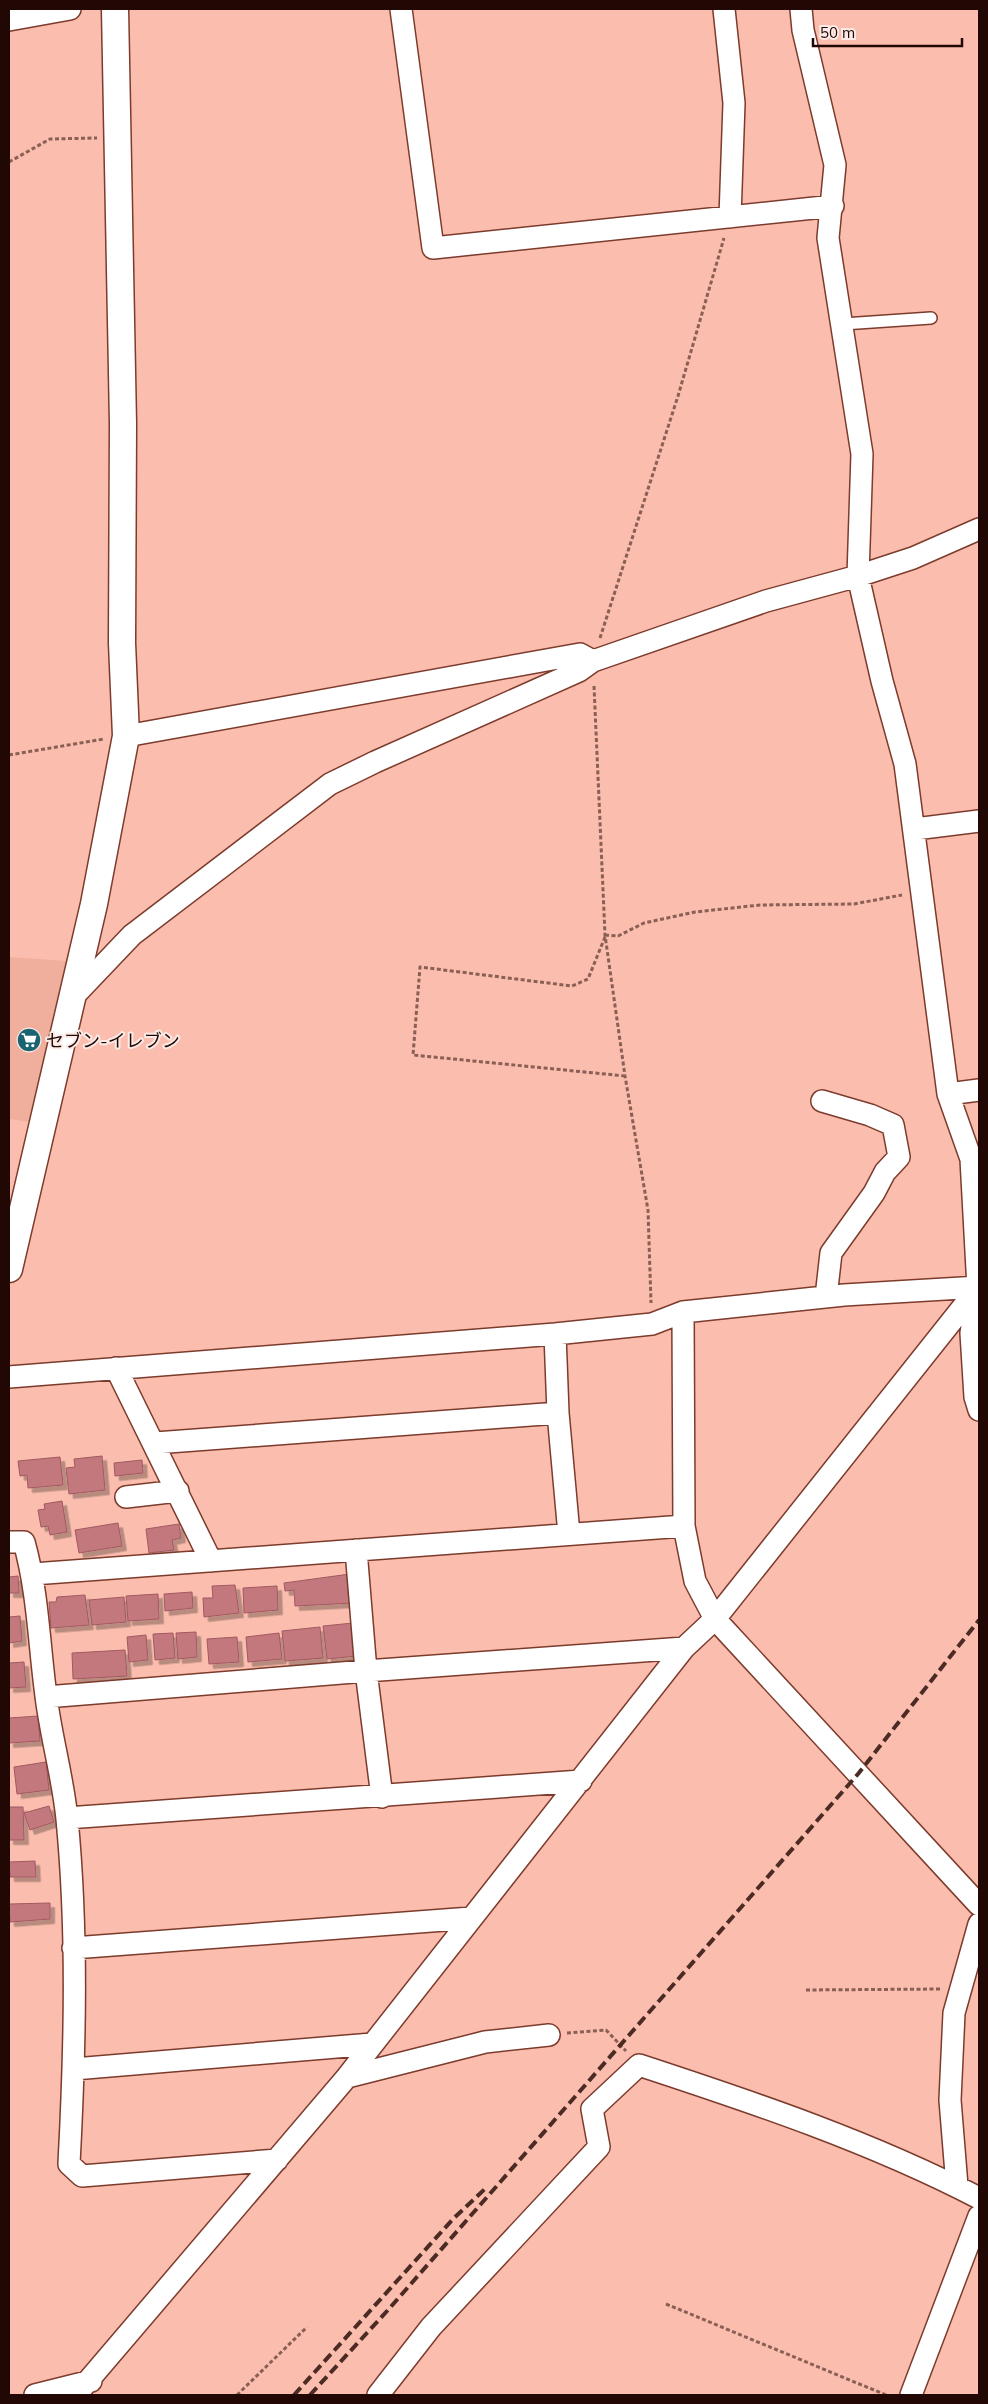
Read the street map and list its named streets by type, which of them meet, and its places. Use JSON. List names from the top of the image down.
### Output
{
  "places": {
    "supermarket": ["セブン-イレブン"]
  },
  "scale_bar": "50 m"
}
